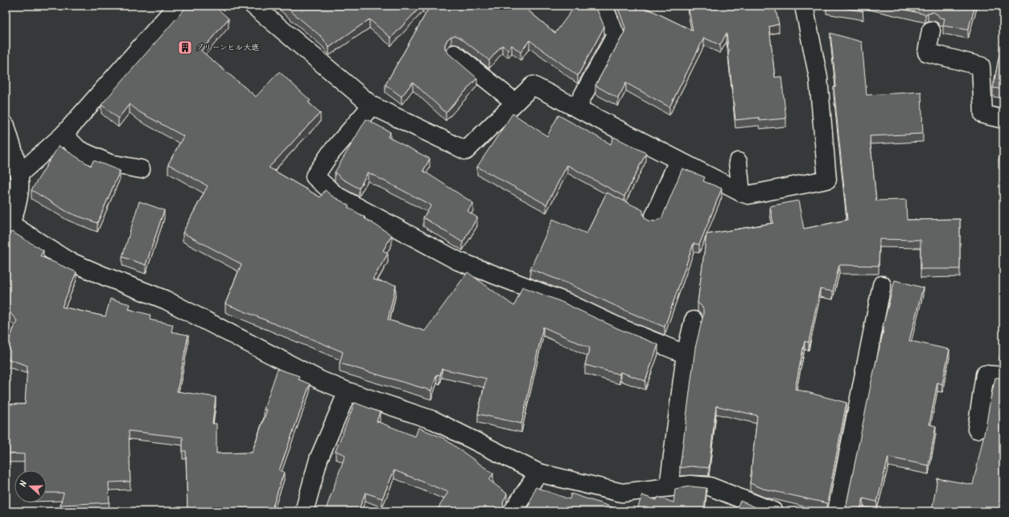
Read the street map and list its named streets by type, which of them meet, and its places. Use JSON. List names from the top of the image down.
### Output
{
  "places": {
    "building": ["グリーンヒル大進"]
  },
  "north": "left"
}
